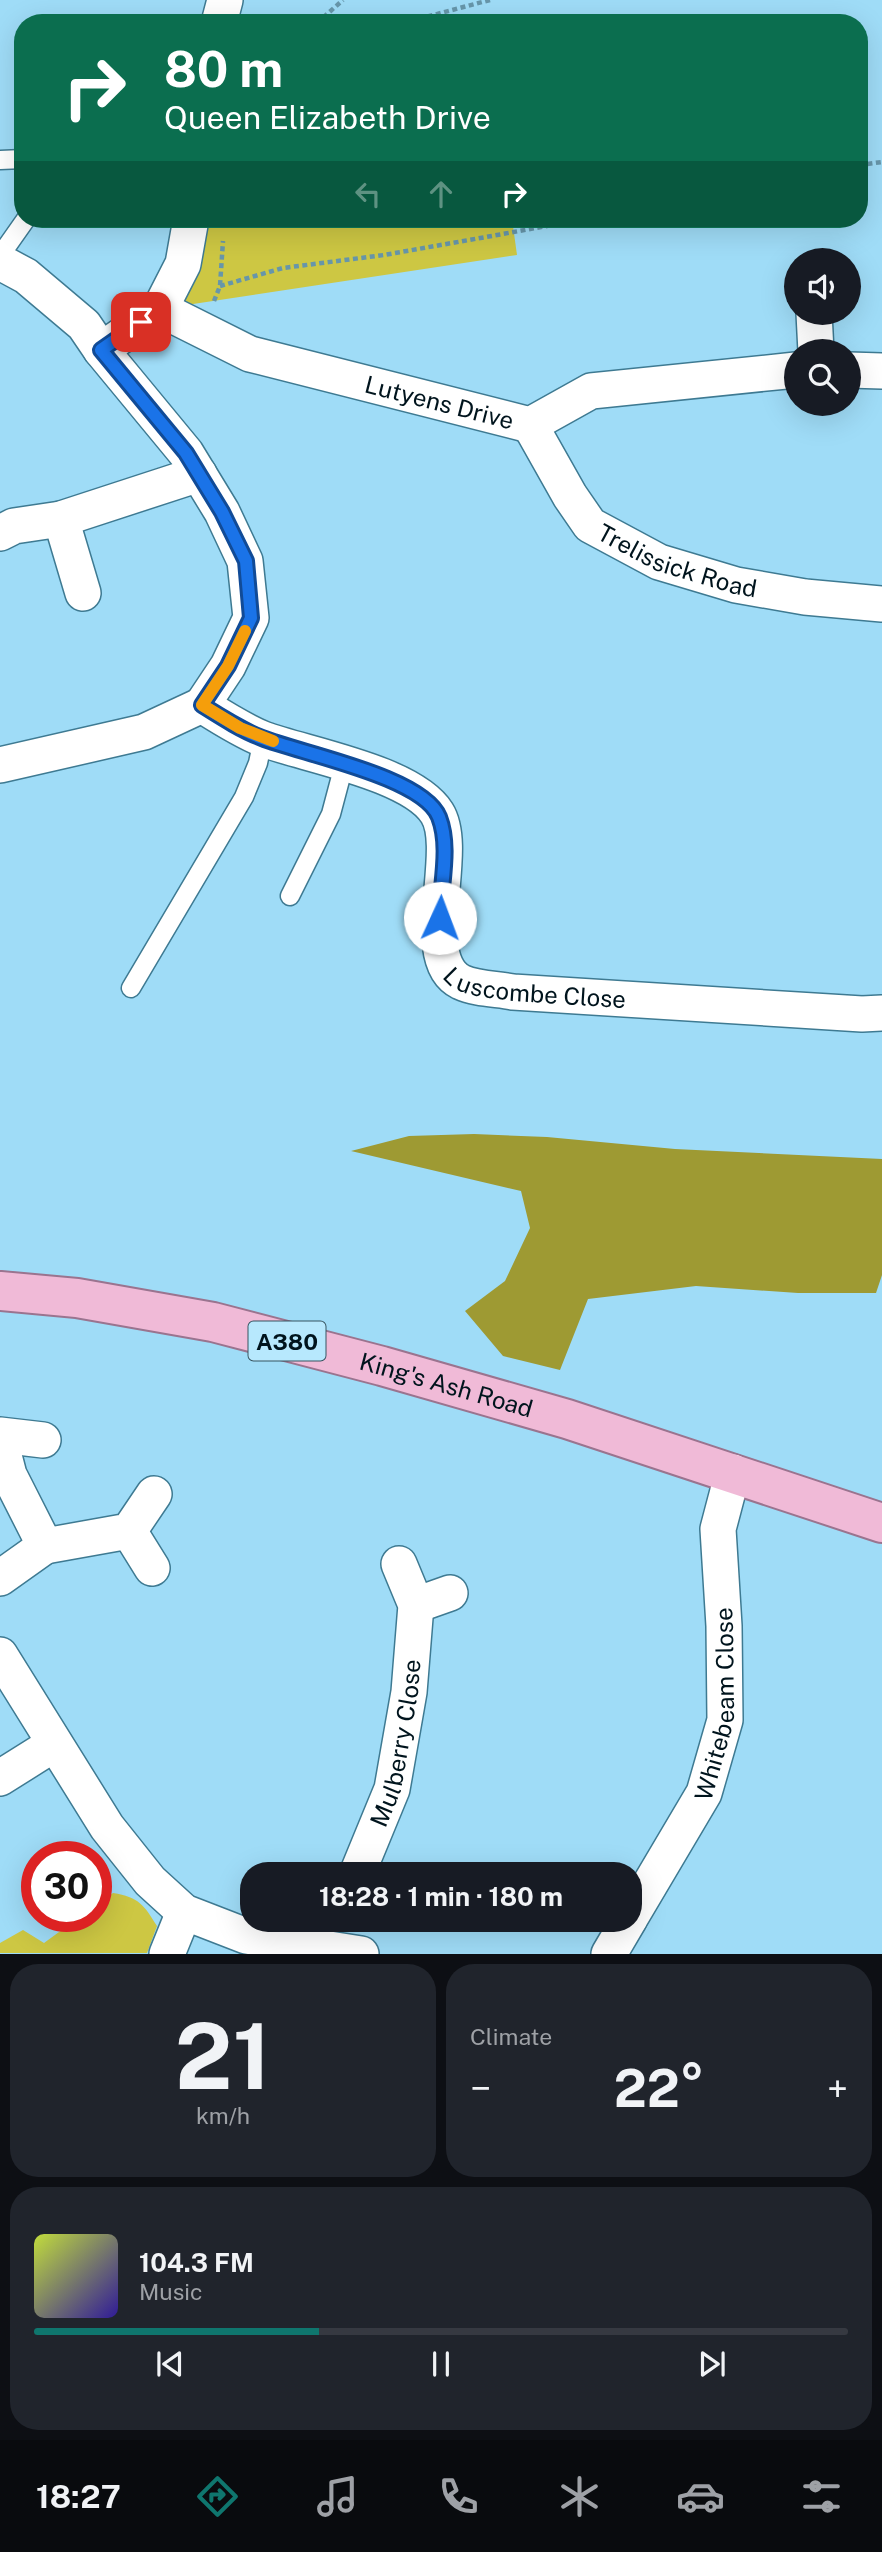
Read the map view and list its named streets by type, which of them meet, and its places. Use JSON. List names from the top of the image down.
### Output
{
  "streets": {
    "highway": ["A380", "King's Ash Road"],
    "street": [
      "Lutyens Drive",
      "Trelissick Road",
      "Luscombe Close",
      "Whitebeam Close",
      "Mulberry Close"
    ]
  },
  "crossings": [
    ["Lutyens Drive", "Trelissick Road"],
    ["King's Ash Road", "Whitebeam Close"]
  ],
  "page": {
    "turn": ["80 m", "Queen Elizabeth Drive"],
    "limit": "30",
    "trip": "18:28 · 1 min · 180 m",
    "tile": [
      ["21", "km/h"],
      "Climate"
    ],
    "heat": ["−", "22°", "+"],
    "song": ["104.3 FM", "Music"],
    "tabs": "18:27"
  }
}
